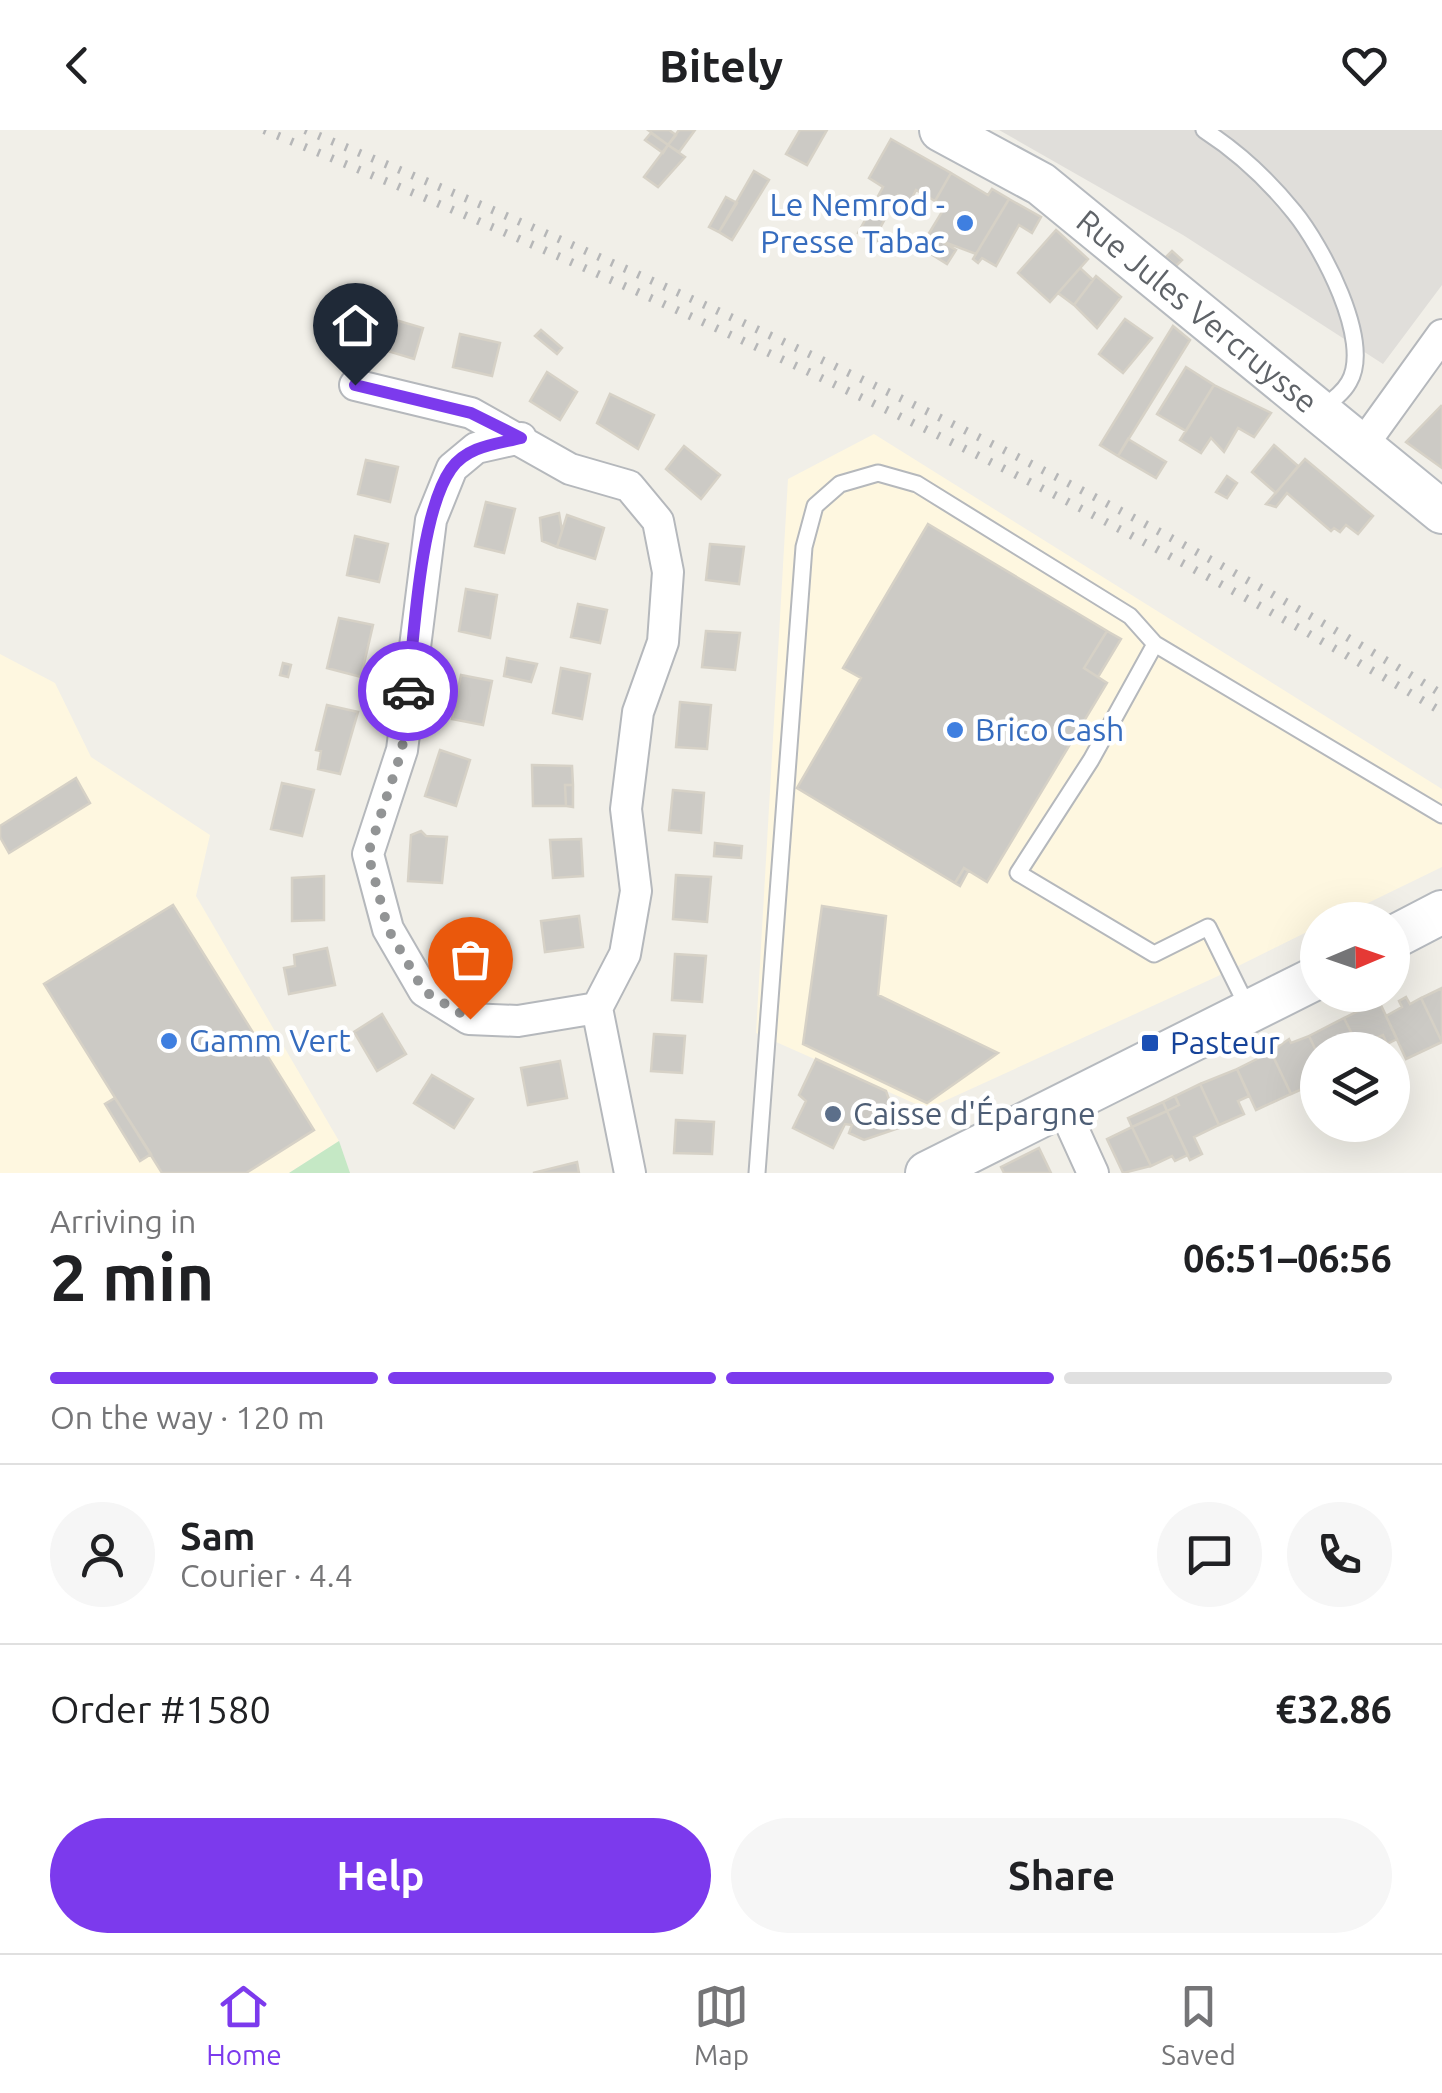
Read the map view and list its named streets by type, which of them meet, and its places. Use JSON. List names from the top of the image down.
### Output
{
  "streets": {
    "main road": ["Rue Jules Vercruysse"]
  },
  "places": {
    "other": [
      "Le Nemrod - Presse Tabac",
      "Brico Cash",
      "Gamm Vert",
      "Caisse d'Épargne"
    ],
    "transit": ["Pasteur"]
  },
  "north": "right",
  "page": {
    "header": "Bitely",
    "heading": ["2 min", "Arriving in", "06:51–06:56"],
    "panel": [
      "Sam",
      "Courier · 4.4",
      "Order #1580",
      "€32.86"
    ],
    "bar": "On the way · 120 m",
    "buttons": ["Help", "Share"],
    "tabs": ["Home", "Map", "Saved"]
  }
}
